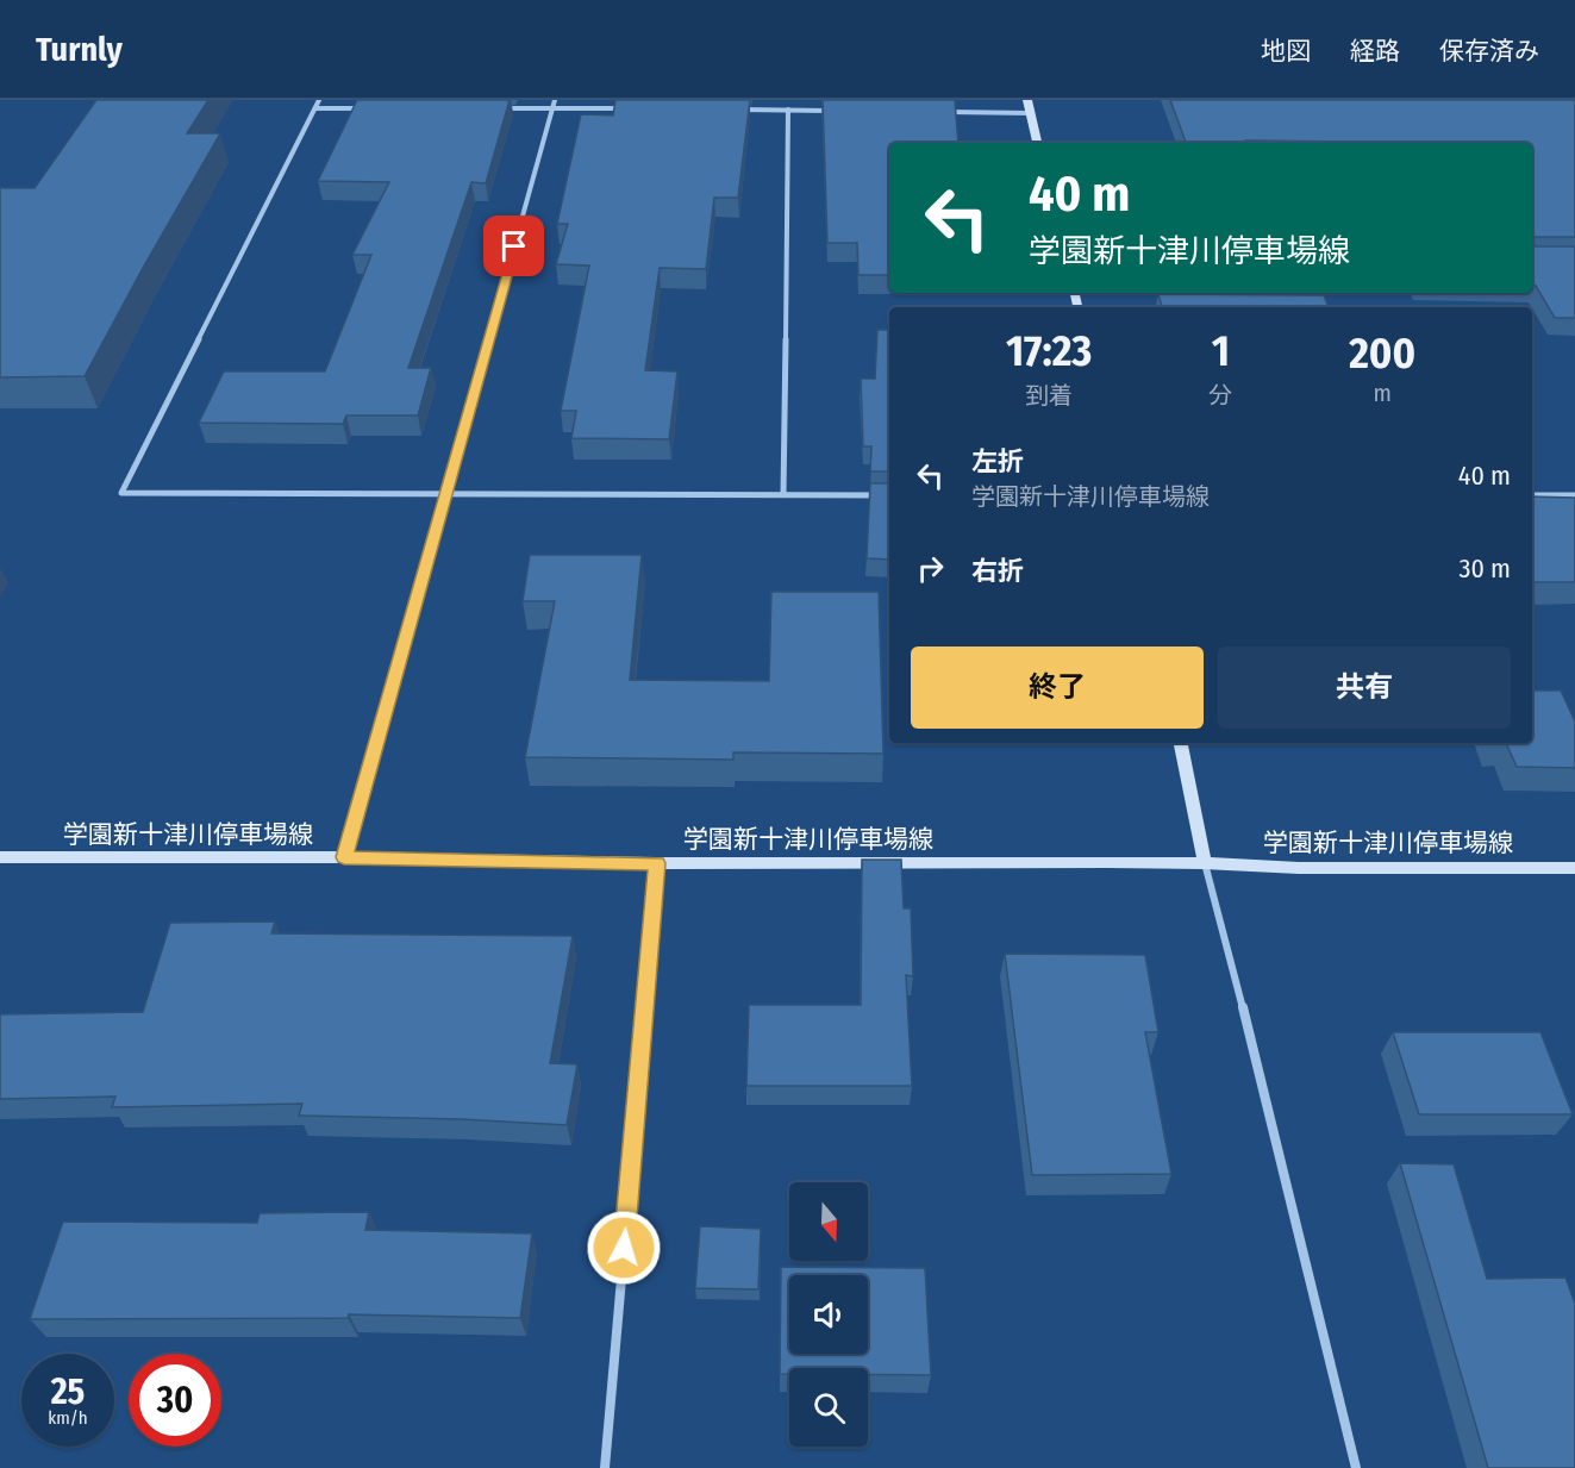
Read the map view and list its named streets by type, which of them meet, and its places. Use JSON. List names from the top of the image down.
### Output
{
  "streets": {
    "main road": ["学園新十津川停車場線"]
  },
  "north": "bottom",
  "page": {
    "header": "Turnly",
    "nav": ["地図", "経路", "保存済み"],
    "turn": ["40 m", "学園新十津川停車場線"],
    "eta": [
      "17:23",
      "到着",
      "1",
      "分",
      "200",
      "m"
    ],
    "list": [
      {
        "name": "左折",
        "note": "学園新十津川停車場線",
        "value": "40 m"
      },
      {
        "name": "右折",
        "value": "30 m"
      }
    ],
    "buttons": ["終了", "共有"],
    "speed": "25 km/h",
    "limit": "30"
  }
}
